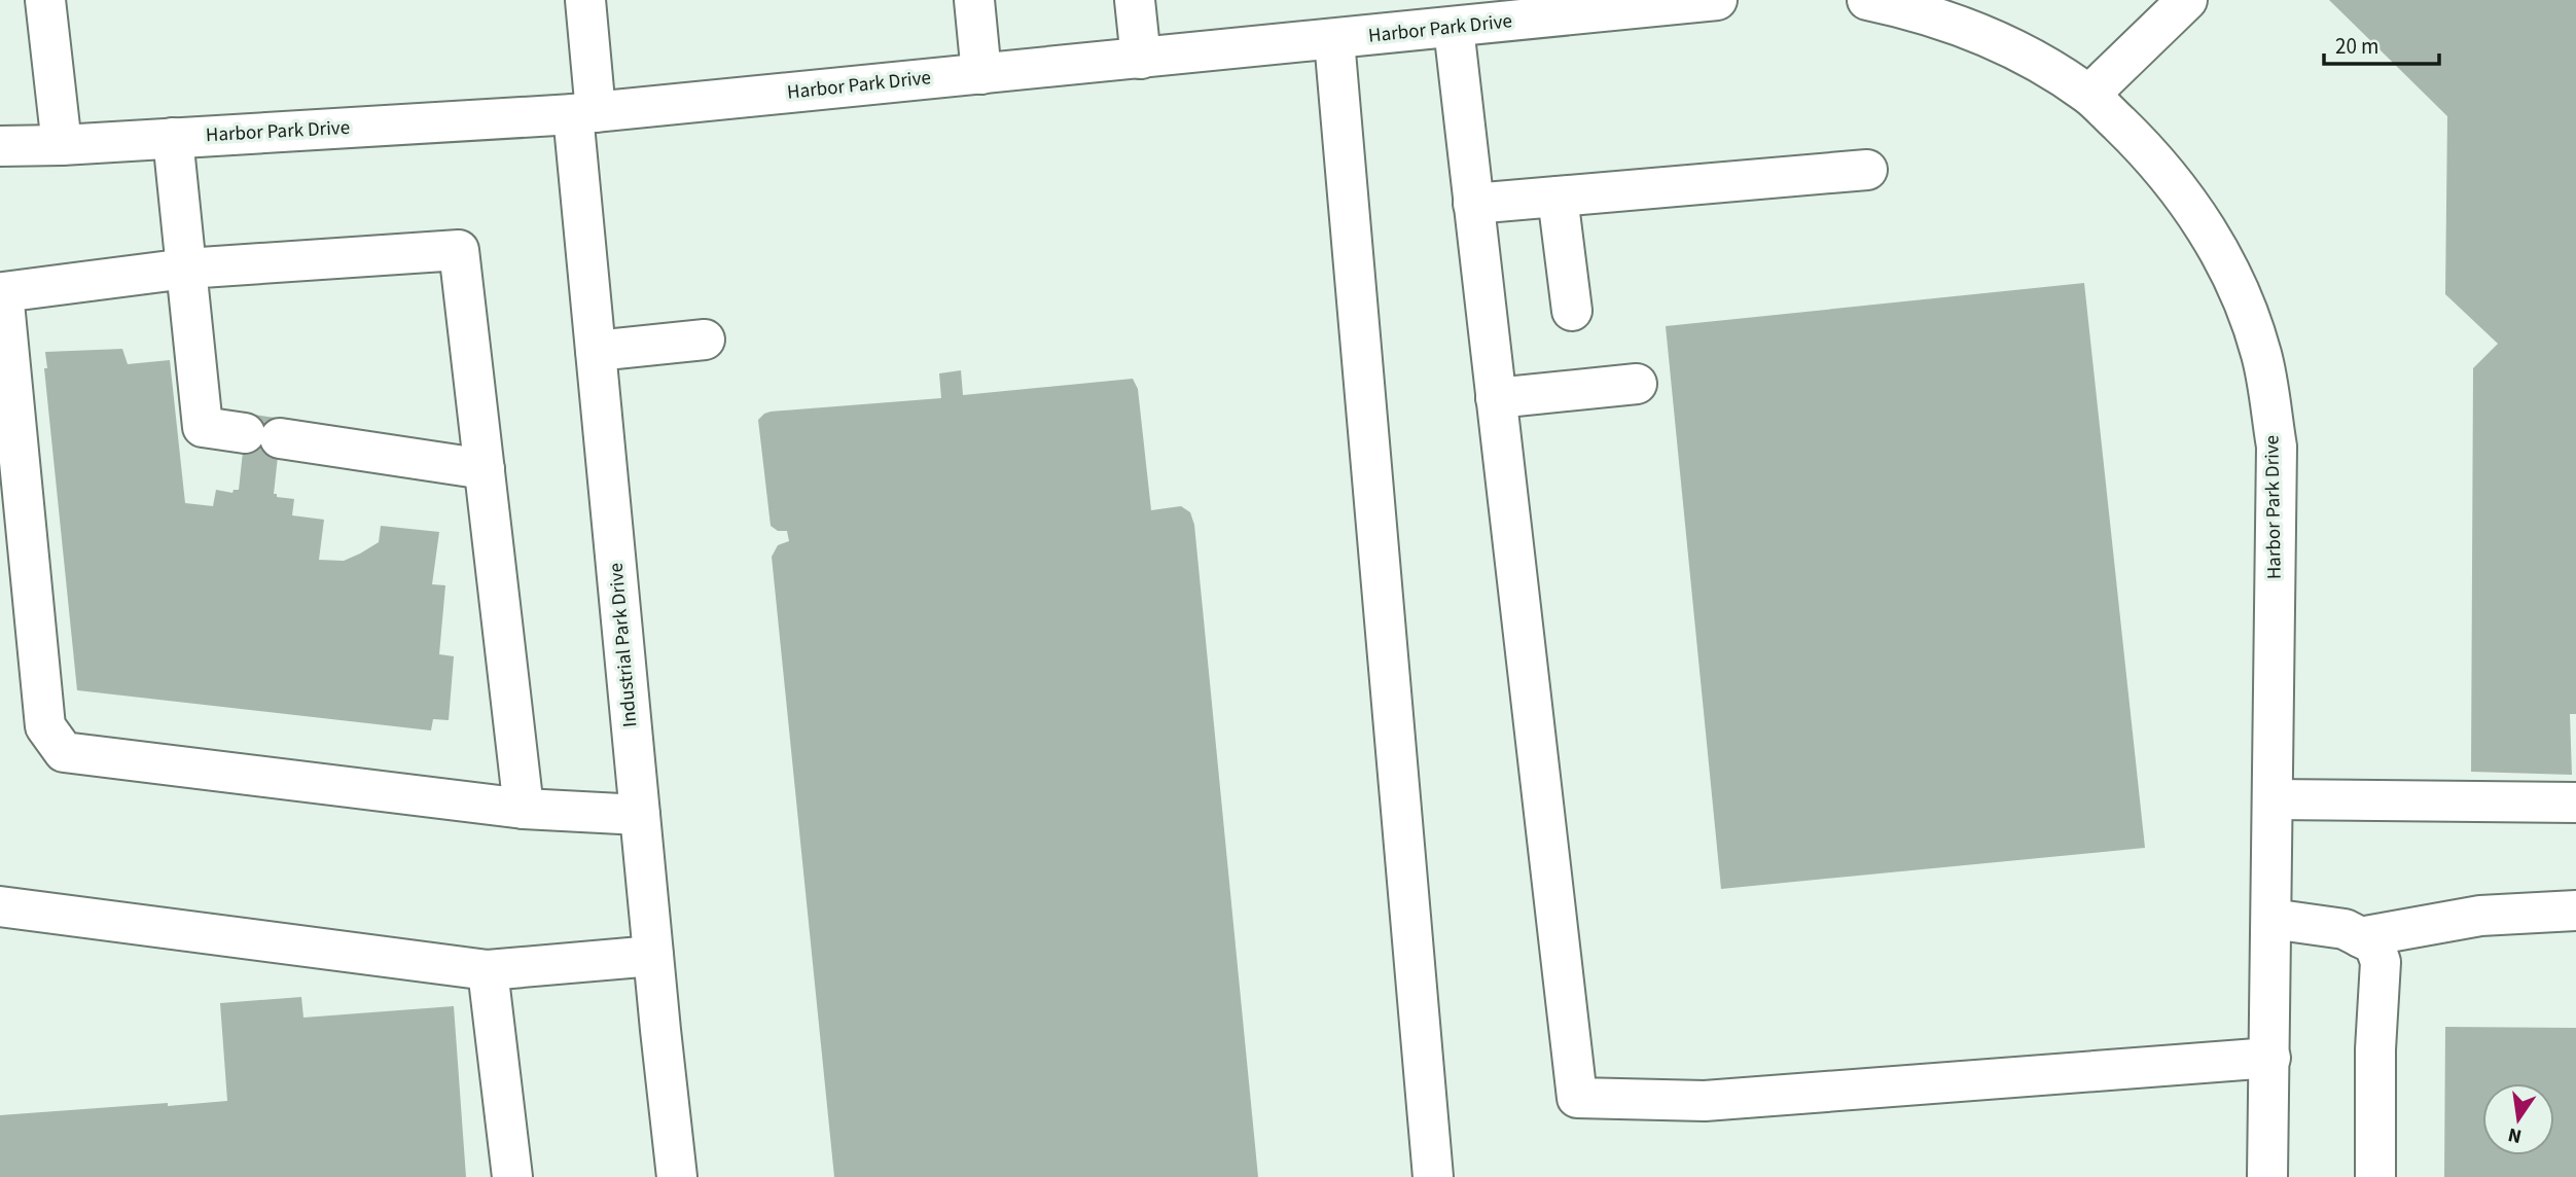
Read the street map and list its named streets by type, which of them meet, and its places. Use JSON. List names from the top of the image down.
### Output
{
  "streets": {
    "street": ["Harbor Park Drive", "Industrial Park Drive"]
  },
  "crossings": [
    ["Harbor Park Drive", "Industrial Park Drive"]
  ],
  "scale_bar": "20 m",
  "north": "bottom"
}
